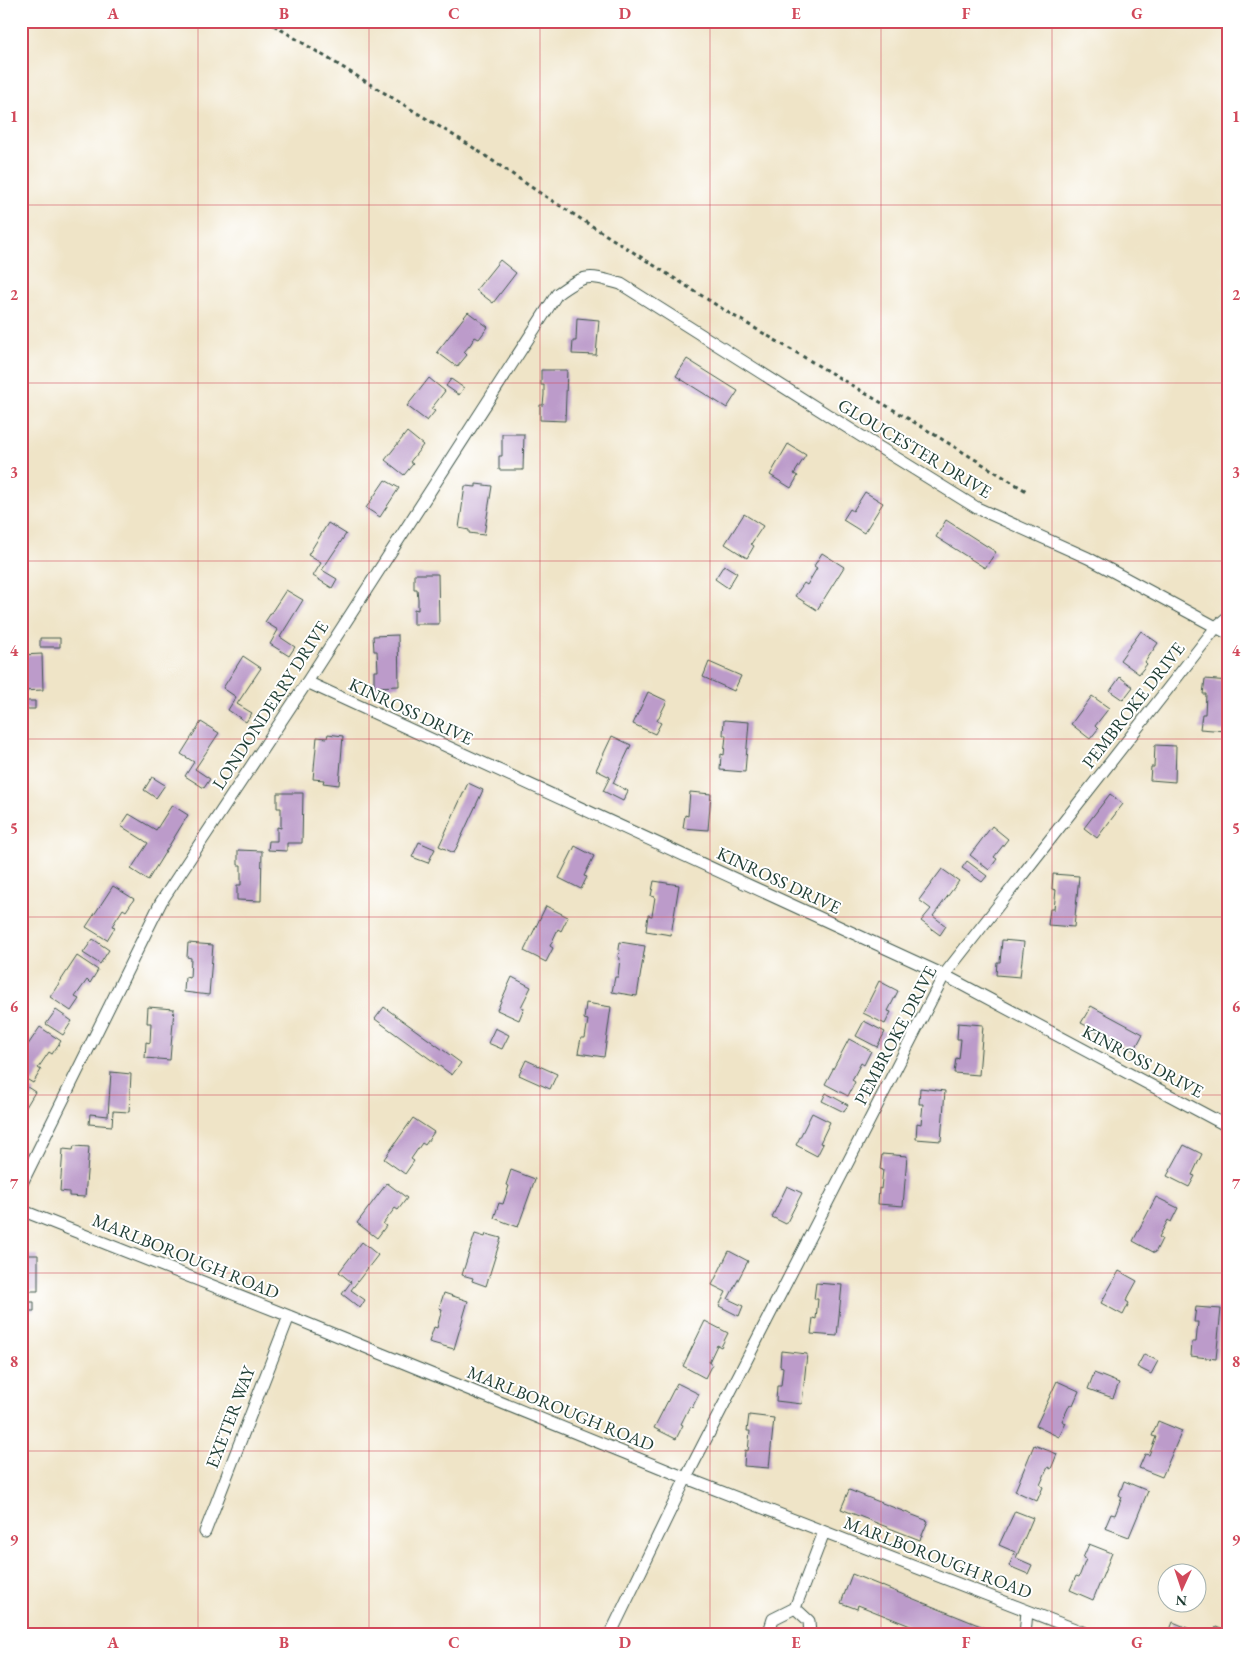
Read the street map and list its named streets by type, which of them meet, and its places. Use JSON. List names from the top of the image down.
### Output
{
  "streets": {
    "lane": [
      "GLOUCESTER DRIVE",
      "LONDONDERRY DRIVE",
      "PEMBROKE DRIVE",
      "KINROSS DRIVE",
      "MARLBOROUGH ROAD",
      "EXETER WAY"
    ]
  },
  "crossings": [
    ["GLOUCESTER DRIVE", "LONDONDERRY DRIVE"],
    ["GLOUCESTER DRIVE", "PEMBROKE DRIVE"],
    ["LONDONDERRY DRIVE", "KINROSS DRIVE"],
    ["PEMBROKE DRIVE", "KINROSS DRIVE"],
    ["PEMBROKE DRIVE", "MARLBOROUGH ROAD"],
    ["MARLBOROUGH ROAD", "EXETER WAY"]
  ],
  "north": "bottom",
  "grid": {
    "columns": [
      "A",
      "B",
      "C",
      "D",
      "E",
      "F",
      "G"
    ],
    "rows": [
      "1",
      "2",
      "3",
      "4",
      "5",
      "6",
      "7",
      "8",
      "9"
    ]
  }
}
